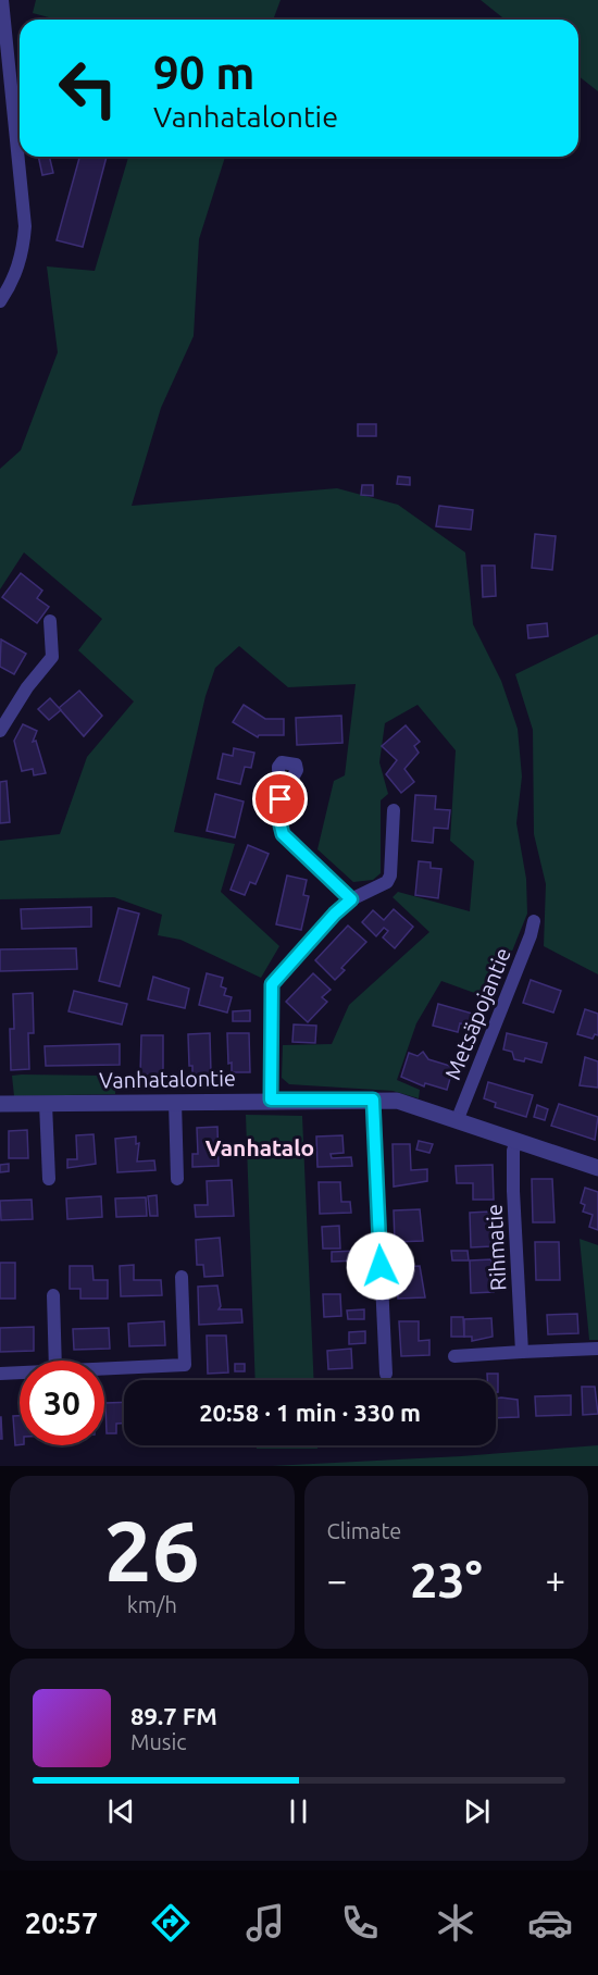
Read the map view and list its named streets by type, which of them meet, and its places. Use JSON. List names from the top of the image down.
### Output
{
  "streets": {
    "street": ["Metsäpojantie", "Vanhatalontie", "Rihmatie"]
  },
  "crossings": [
    ["Metsäpojantie", "Vanhatalontie"],
    ["Vanhatalontie", "Rihmatie"]
  ],
  "districts": ["Vanhatalo"],
  "page": {
    "turn": ["90 m", "Vanhatalontie"],
    "limit": "30",
    "trip": "20:58 · 1 min · 330 m",
    "tile": [
      ["26", "km/h"],
      "Climate"
    ],
    "heat": ["−", "23°", "+"],
    "song": ["89.7 FM", "Music"],
    "tabs": "20:57"
  }
}
